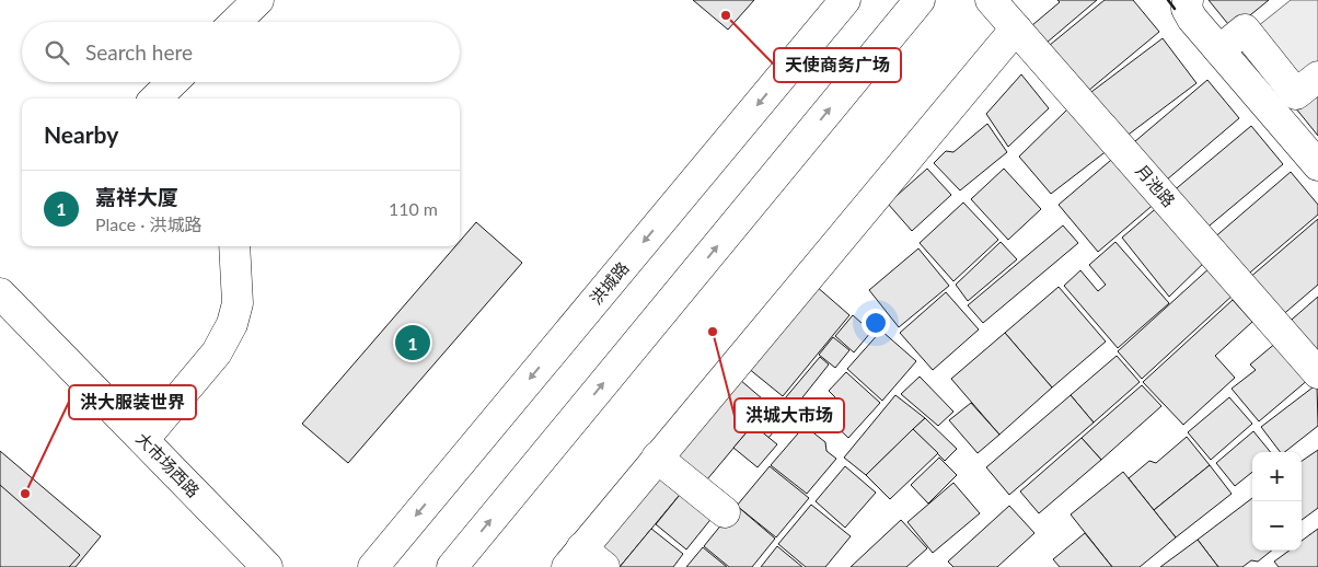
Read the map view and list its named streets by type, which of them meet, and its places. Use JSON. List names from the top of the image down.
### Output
{
  "streets": {
    "main road": ["月池路", "洪城路", "大市场西路"]
  },
  "places": ["天使商务广场", "洪城大市场", "洪大服装世界"],
  "page": {
    "search": "Search here",
    "heading": "Nearby",
    "list": [
      {
        "mark": "1",
        "name": "嘉祥大厦",
        "note": "Place · 洪城路",
        "value": "110 m"
      }
    ],
    "pins": "1",
    "map_buttons": ["+", "−"]
  }
}
